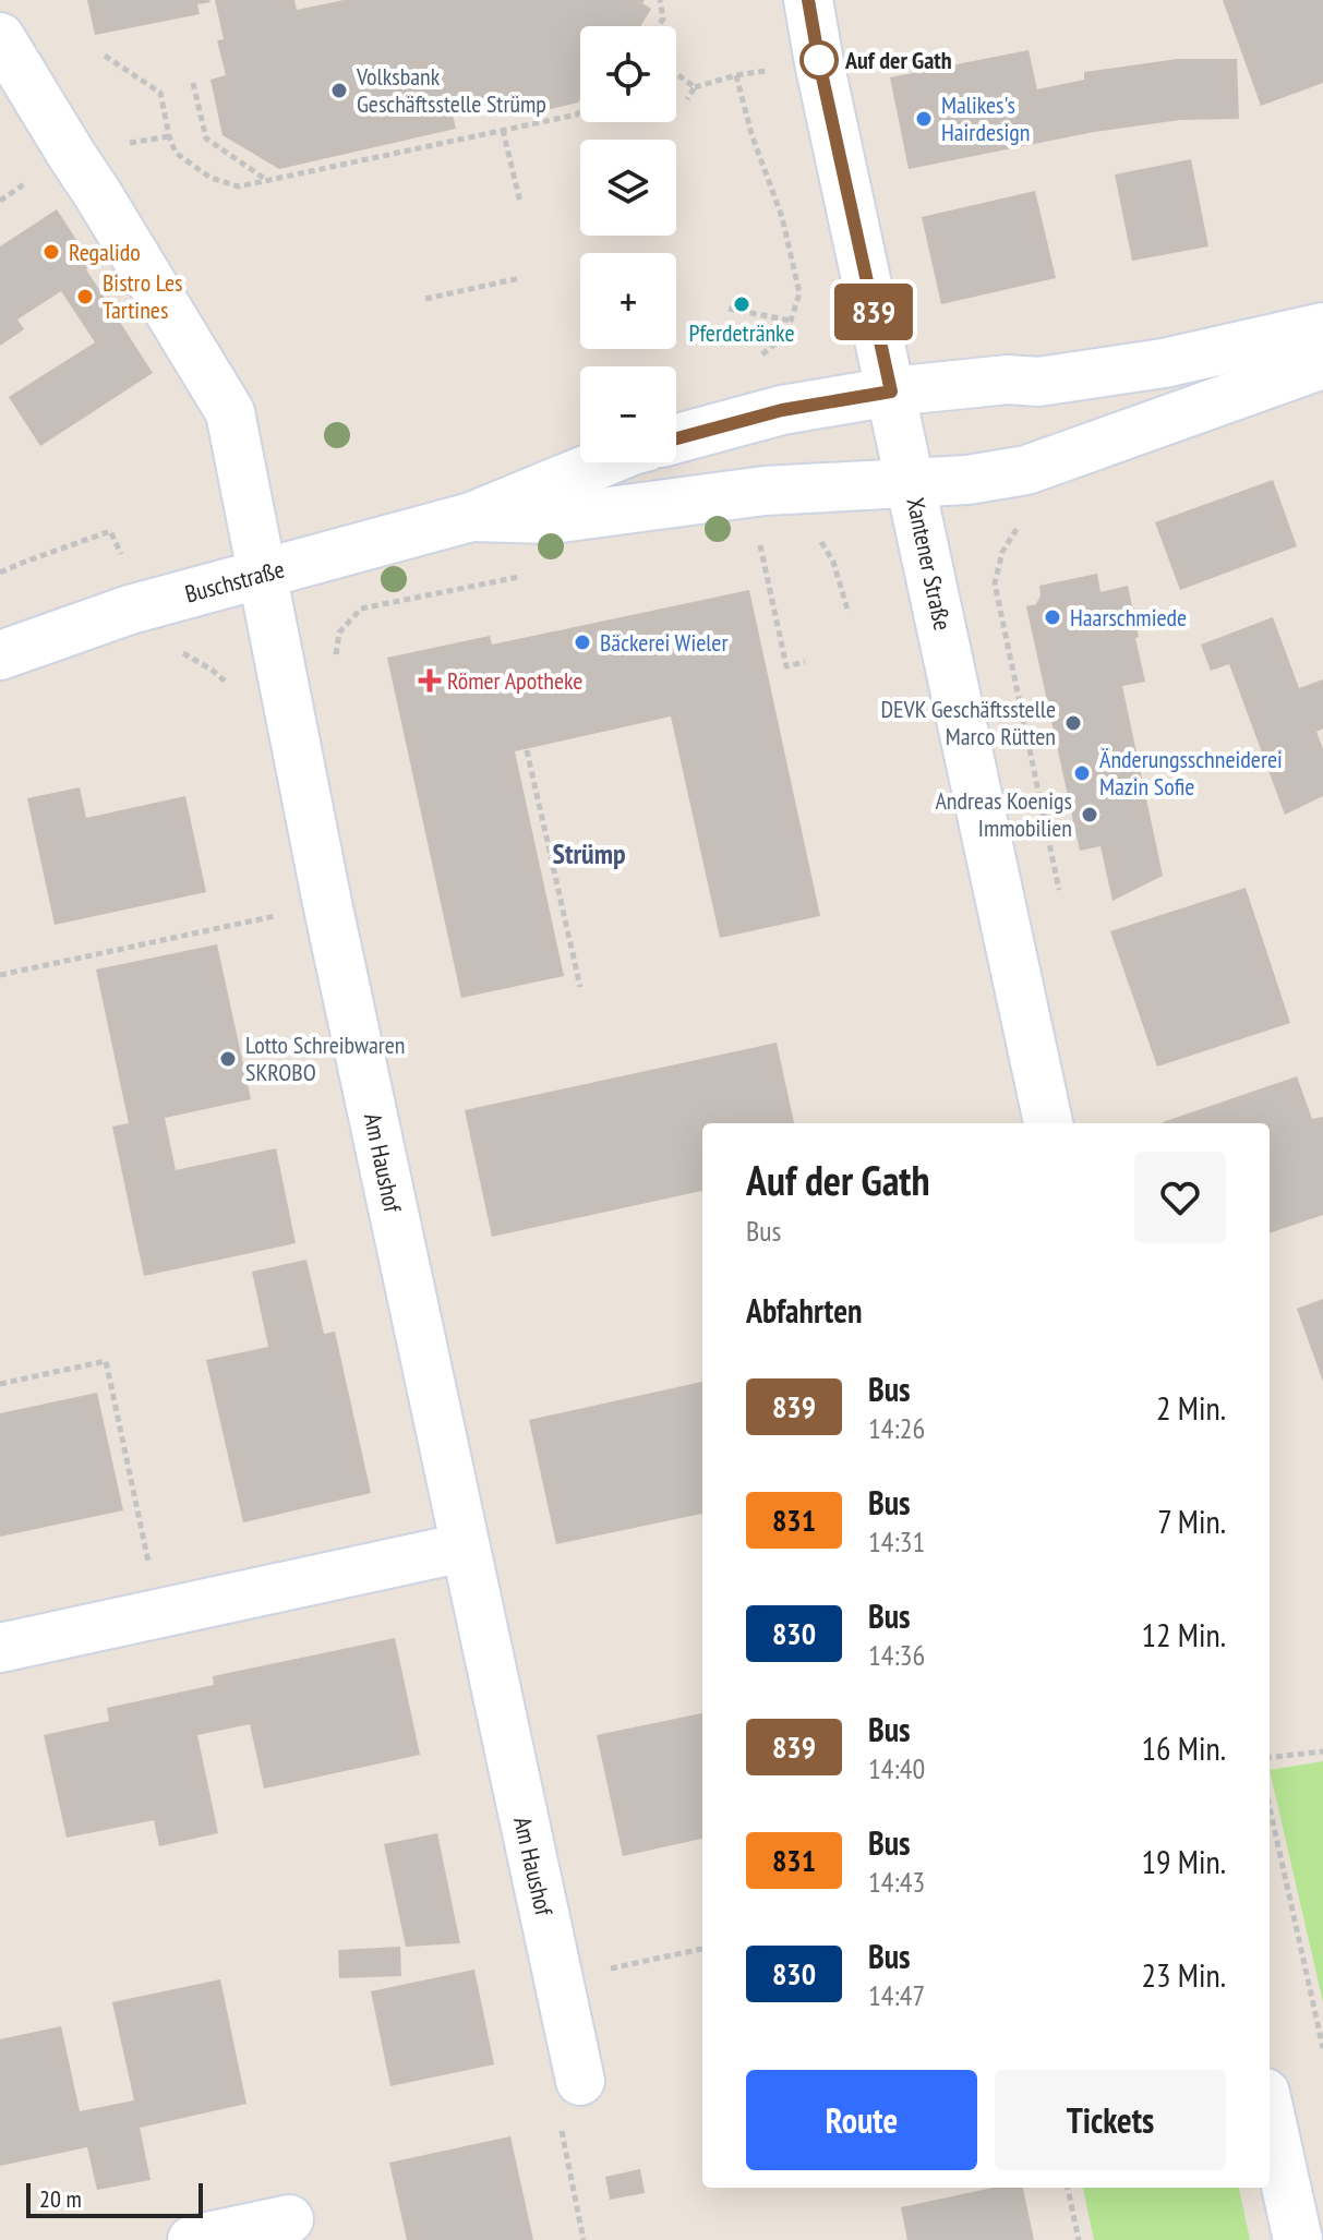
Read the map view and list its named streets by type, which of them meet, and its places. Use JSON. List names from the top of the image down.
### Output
{
  "streets": {
    "street": ["Xantener Straße", "Buschstraße", "Am Haushof"]
  },
  "crossings": [
    ["Xantener Straße", "Buschstraße"],
    ["Buschstraße", "Am Haushof"]
  ],
  "districts": ["Strümp"],
  "places": {
    "other": [
      "Auf der Gath",
      "Volksbank Geschäftsstelle Strümp",
      "Malikes's Hairdesign",
      "Regalido",
      "Bistro Les Tartines",
      "Pferdetränke",
      "Haarschmiede",
      "Bäckerei Wieler",
      "DEVK Geschäftsstelle Marco Rütten",
      "Änderungsschneiderei Mazin Sofie",
      "Andreas Koenigs Immobilien",
      "Lotto Schreibwaren SKROBO"
    ],
    "health": ["Römer Apotheke"]
  },
  "lines": ["bus line 839"],
  "scale_bar": "20 m",
  "page": {
    "on_map": "839",
    "map_buttons": ["+", "−"],
    "heading": [
      ["Auf der Gath", "Bus"],
      "Abfahrten"
    ],
    "list": [
      {
        "mark": "839",
        "name": "Bus",
        "note": "14:26",
        "value": "2 Min."
      },
      {
        "mark": "831",
        "name": "Bus",
        "note": "14:31",
        "value": "7 Min."
      },
      {
        "mark": "830",
        "name": "Bus",
        "note": "14:36",
        "value": "12 Min."
      },
      {
        "mark": "839",
        "name": "Bus",
        "note": "14:40",
        "value": "16 Min."
      },
      {
        "mark": "831",
        "name": "Bus",
        "note": "14:43",
        "value": "19 Min."
      },
      {
        "mark": "830",
        "name": "Bus",
        "note": "14:47",
        "value": "23 Min."
      }
    ],
    "buttons": ["Route", "Tickets"],
    "scale": "20 m"
  }
}
